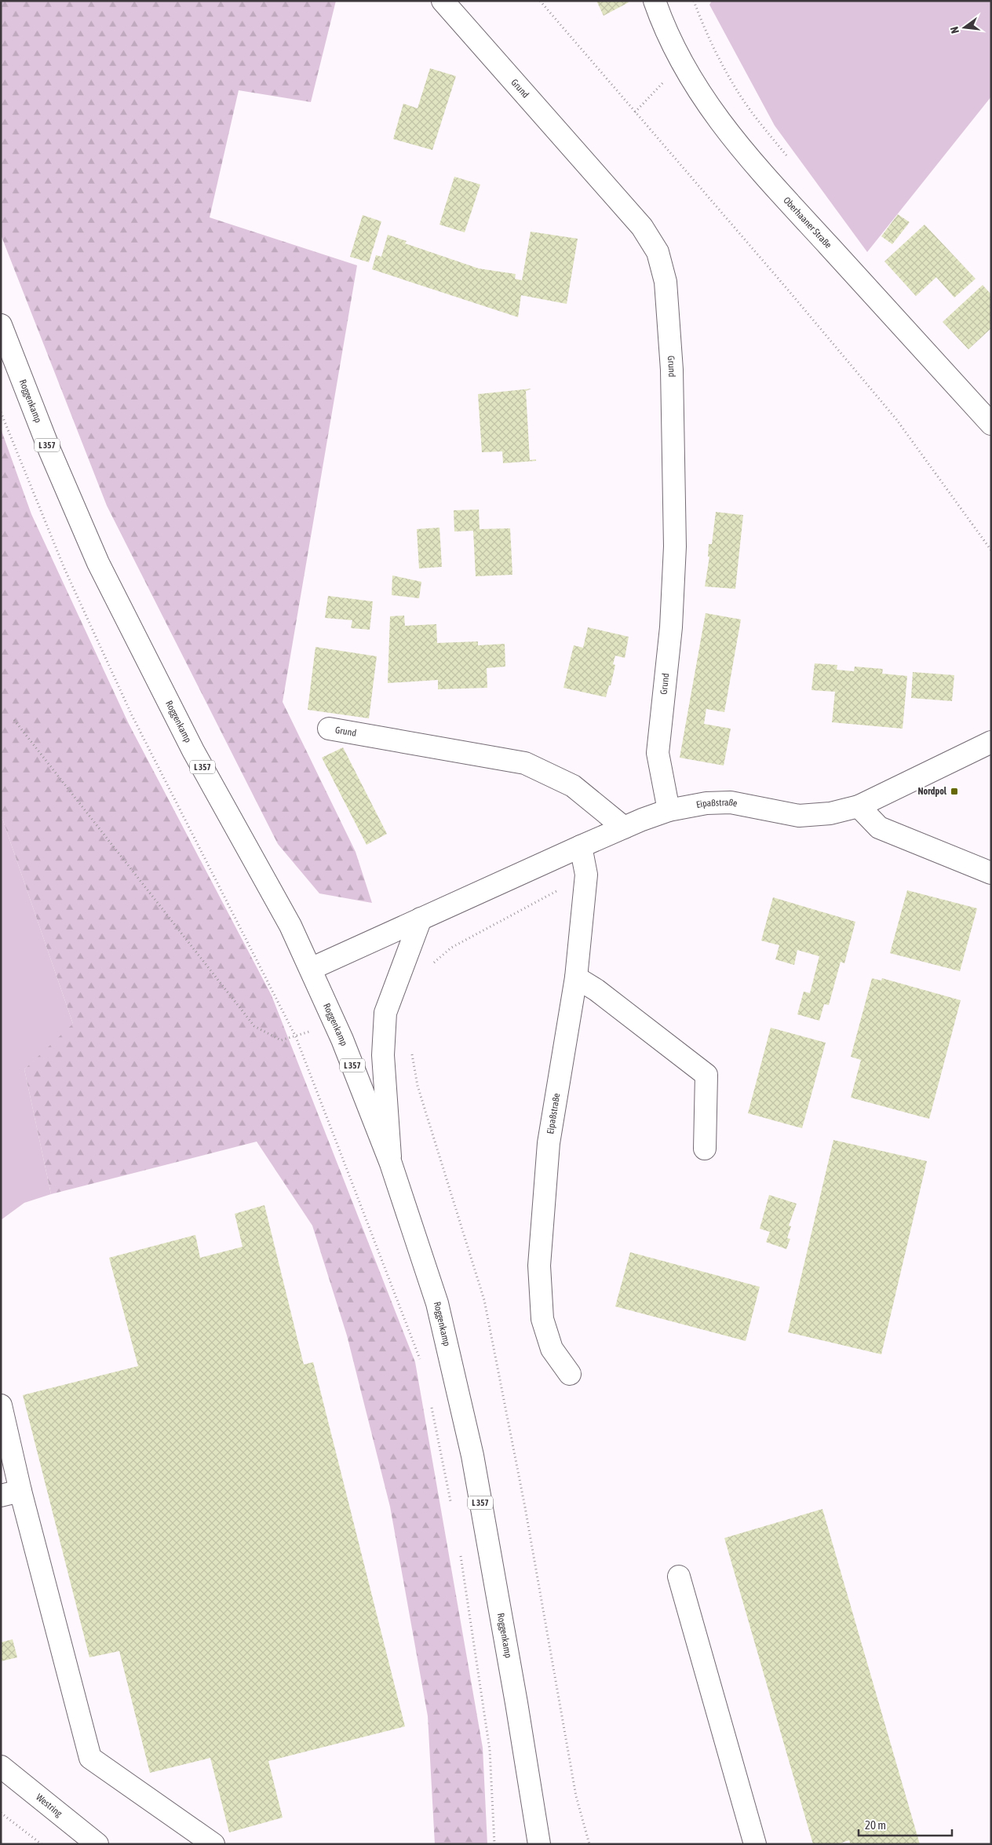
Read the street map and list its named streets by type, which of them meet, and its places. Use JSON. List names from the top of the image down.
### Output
{
  "streets": {
    "main road": [
      "Grund",
      "Oberhaaner Straße",
      "Roggenkamp",
      "L 357",
      "Eipaßstraße",
      "Westring"
    ]
  },
  "crossings": [
    ["Grund", "Eipaßstraße"],
    ["Roggenkamp", "Eipaßstraße"]
  ],
  "places": {
    "transit": ["Nordpol"]
  },
  "scale_bar": "20 m",
  "north": "left"
}
